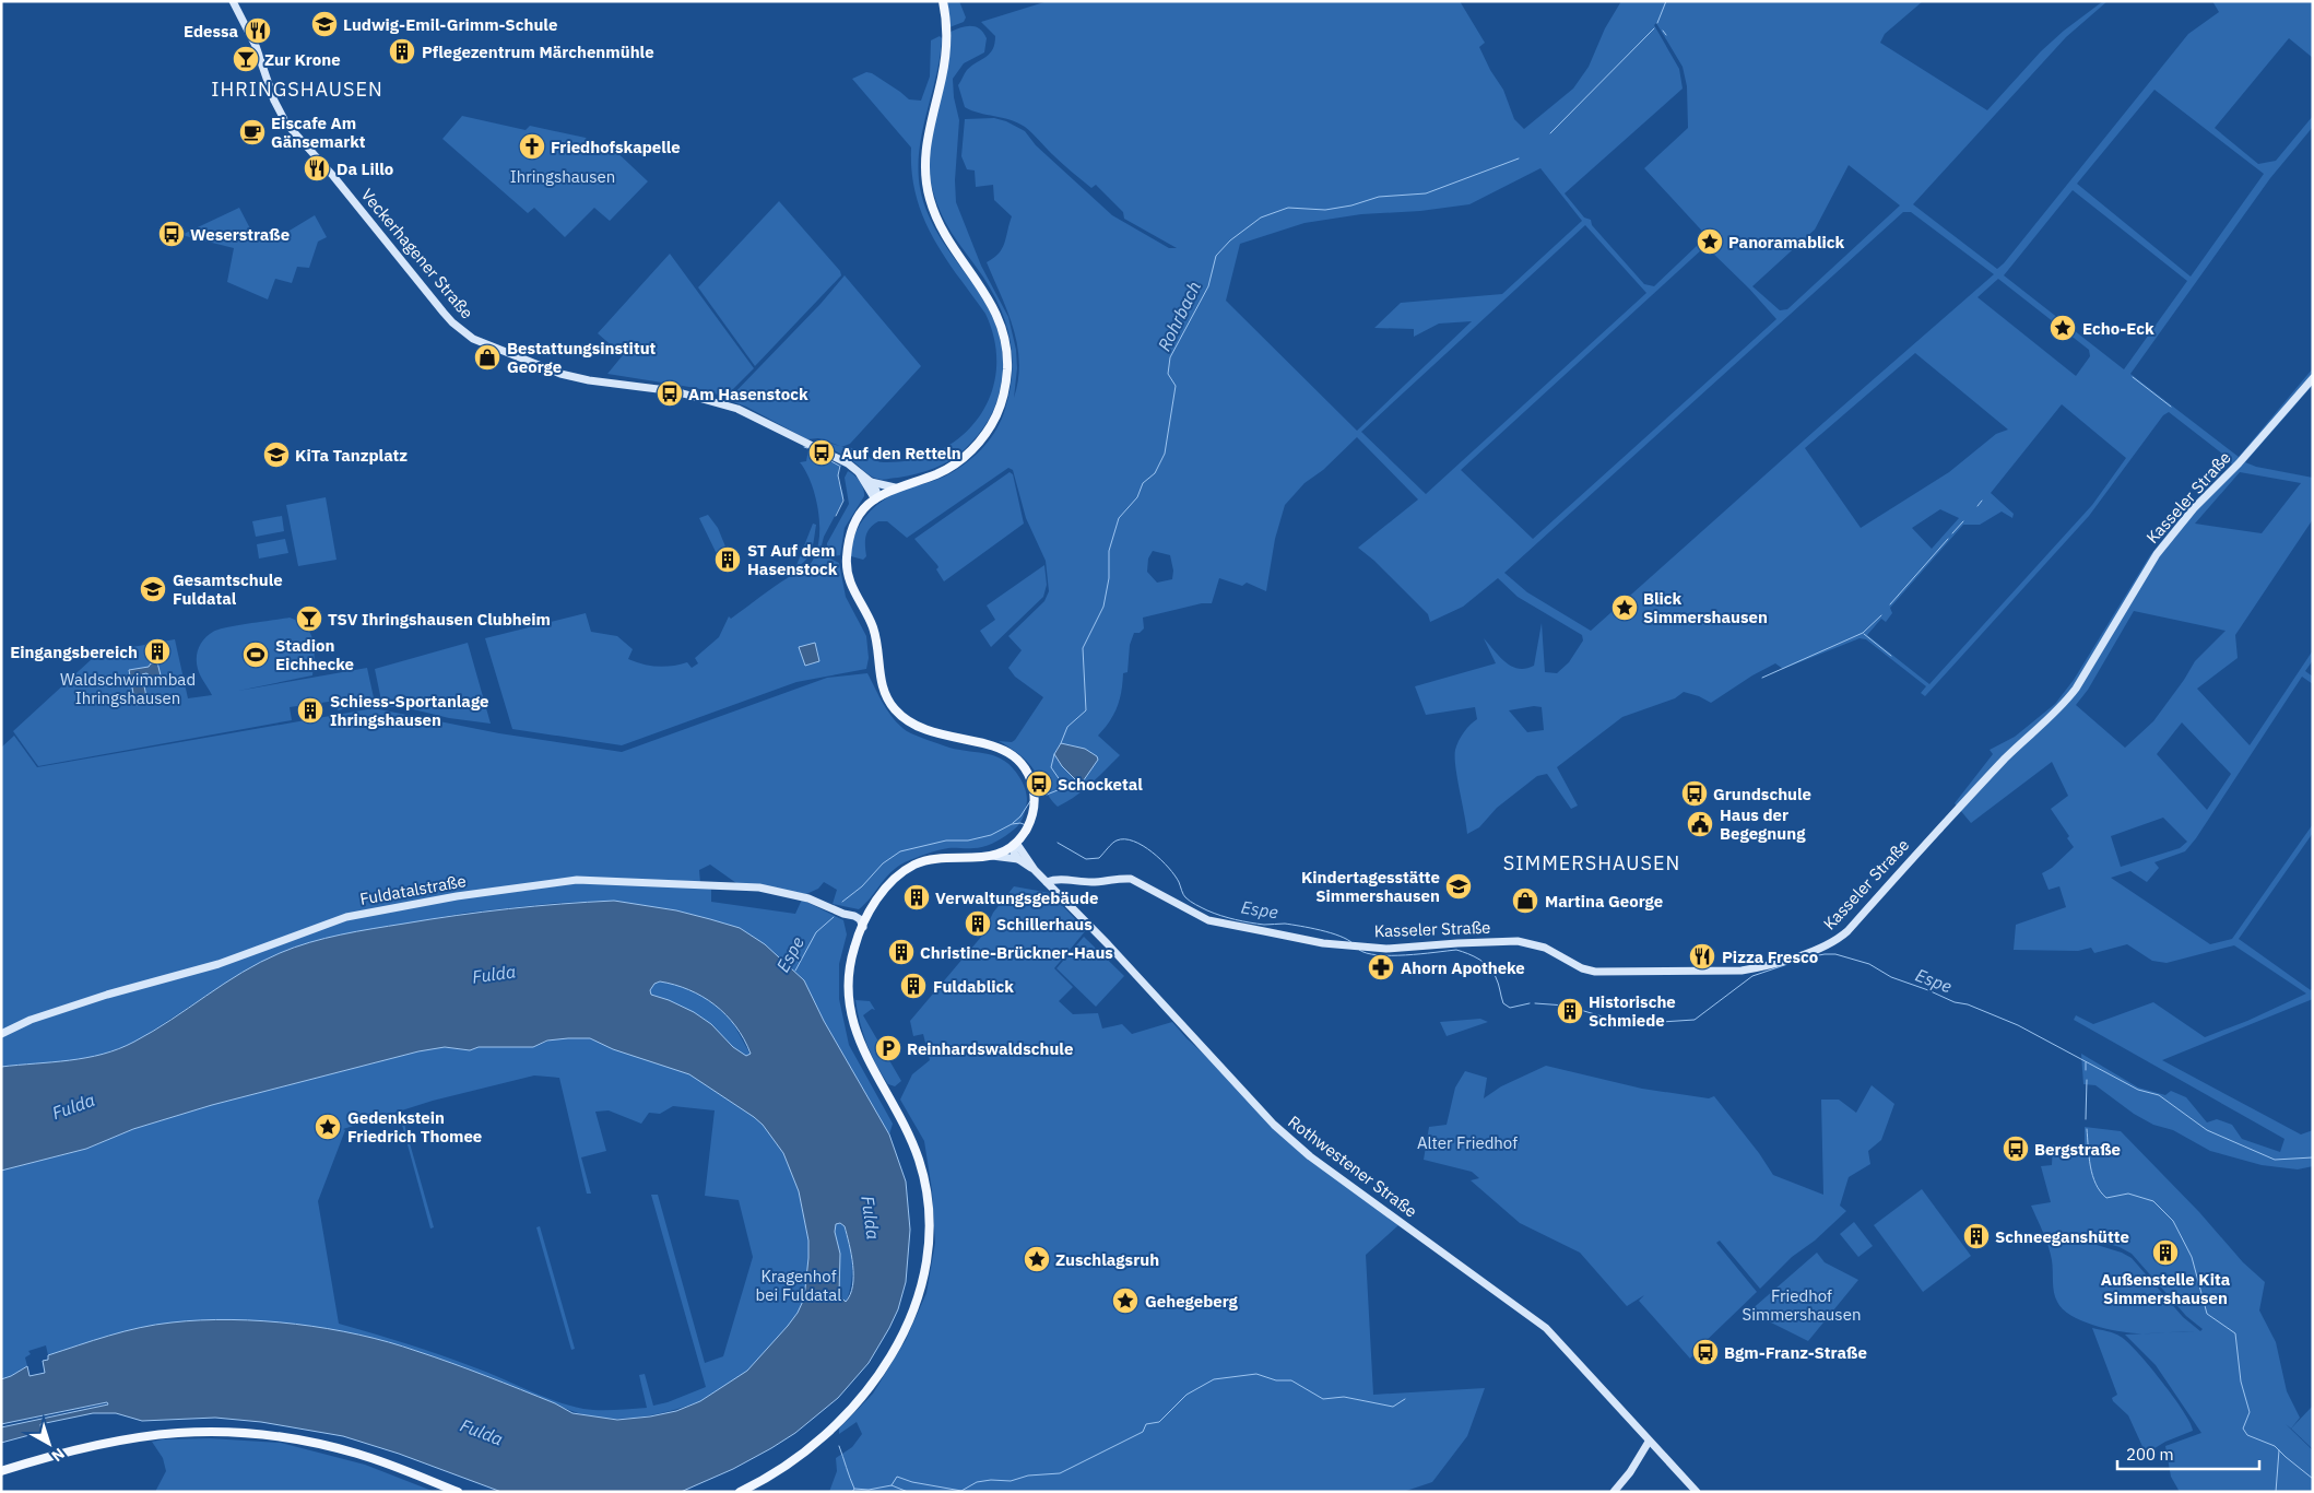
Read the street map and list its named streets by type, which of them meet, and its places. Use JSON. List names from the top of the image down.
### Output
{
  "streets": {
    "street": [
      "Veckerhagener Straße",
      "Kasseler Straße",
      "Fuldatalstraße",
      "Rothwestener Straße"
    ]
  },
  "crossings": [
    ["Kasseler Straße", "Rothwestener Straße"]
  ],
  "districts": ["IHRINGSHAUSEN", "SIMMERSHAUSEN"],
  "water": ["Rohrbach", "Espe", "Fulda"],
  "parks": [
    "Ihringshausen",
    "Waldschwimmbad Ihringshausen",
    "Alter Friedhof",
    "Kragenhof bei Fuldatal",
    "Friedhof Simmershausen"
  ],
  "places": {
    "school or university": [
      "Ludwig-Emil-Grimm-Schule",
      "KiTa Tanzplatz",
      "Gesamtschule Fuldatal",
      "Kindertagesstätte Simmershausen"
    ],
    "restaurant": ["Edessa", "Da Lillo", "Pizza Fresco"],
    "building": [
      "Pflegezentrum Märchenmühle",
      "ST Auf dem Hasenstock",
      "Eingangsbereich",
      "Schiess-Sportanlage Ihringshausen",
      "Verwaltungsgebäude",
      "Schillerhaus",
      "Christine-Brückner-Haus",
      "Fuldablick",
      "Historische Schmiede",
      "Schneeganshütte",
      "Außenstelle Kita Simmershausen"
    ],
    "bar": ["Zur Krone", "TSV Ihringshausen Clubheim"],
    "cafe": ["Eiscafe Am Gänsemarkt"],
    "church": ["Friedhofskapelle"],
    "bus stop": [
      "Weserstraße",
      "Am Hasenstock",
      "Auf den Retteln",
      "Schocketal",
      "Grundschule",
      "Bergstraße",
      "Bgm-Franz-Straße"
    ],
    "place": [
      "Panoramablick",
      "Echo-Eck",
      "Blick Simmershausen",
      "Gedenkstein Friedrich Thomee",
      "Zuschlagsruh",
      "Gehegeberg"
    ],
    "shop": ["Bestattungsinstitut George", "Martina George"],
    "sports": ["Stadion Eichhecke"],
    "public building": ["Haus der Begegnung"],
    "pharmacy": ["Ahorn Apotheke"],
    "parking": ["Reinhardswaldschule"]
  },
  "scale_bar": "200 m",
  "north": "bottom right"
}
